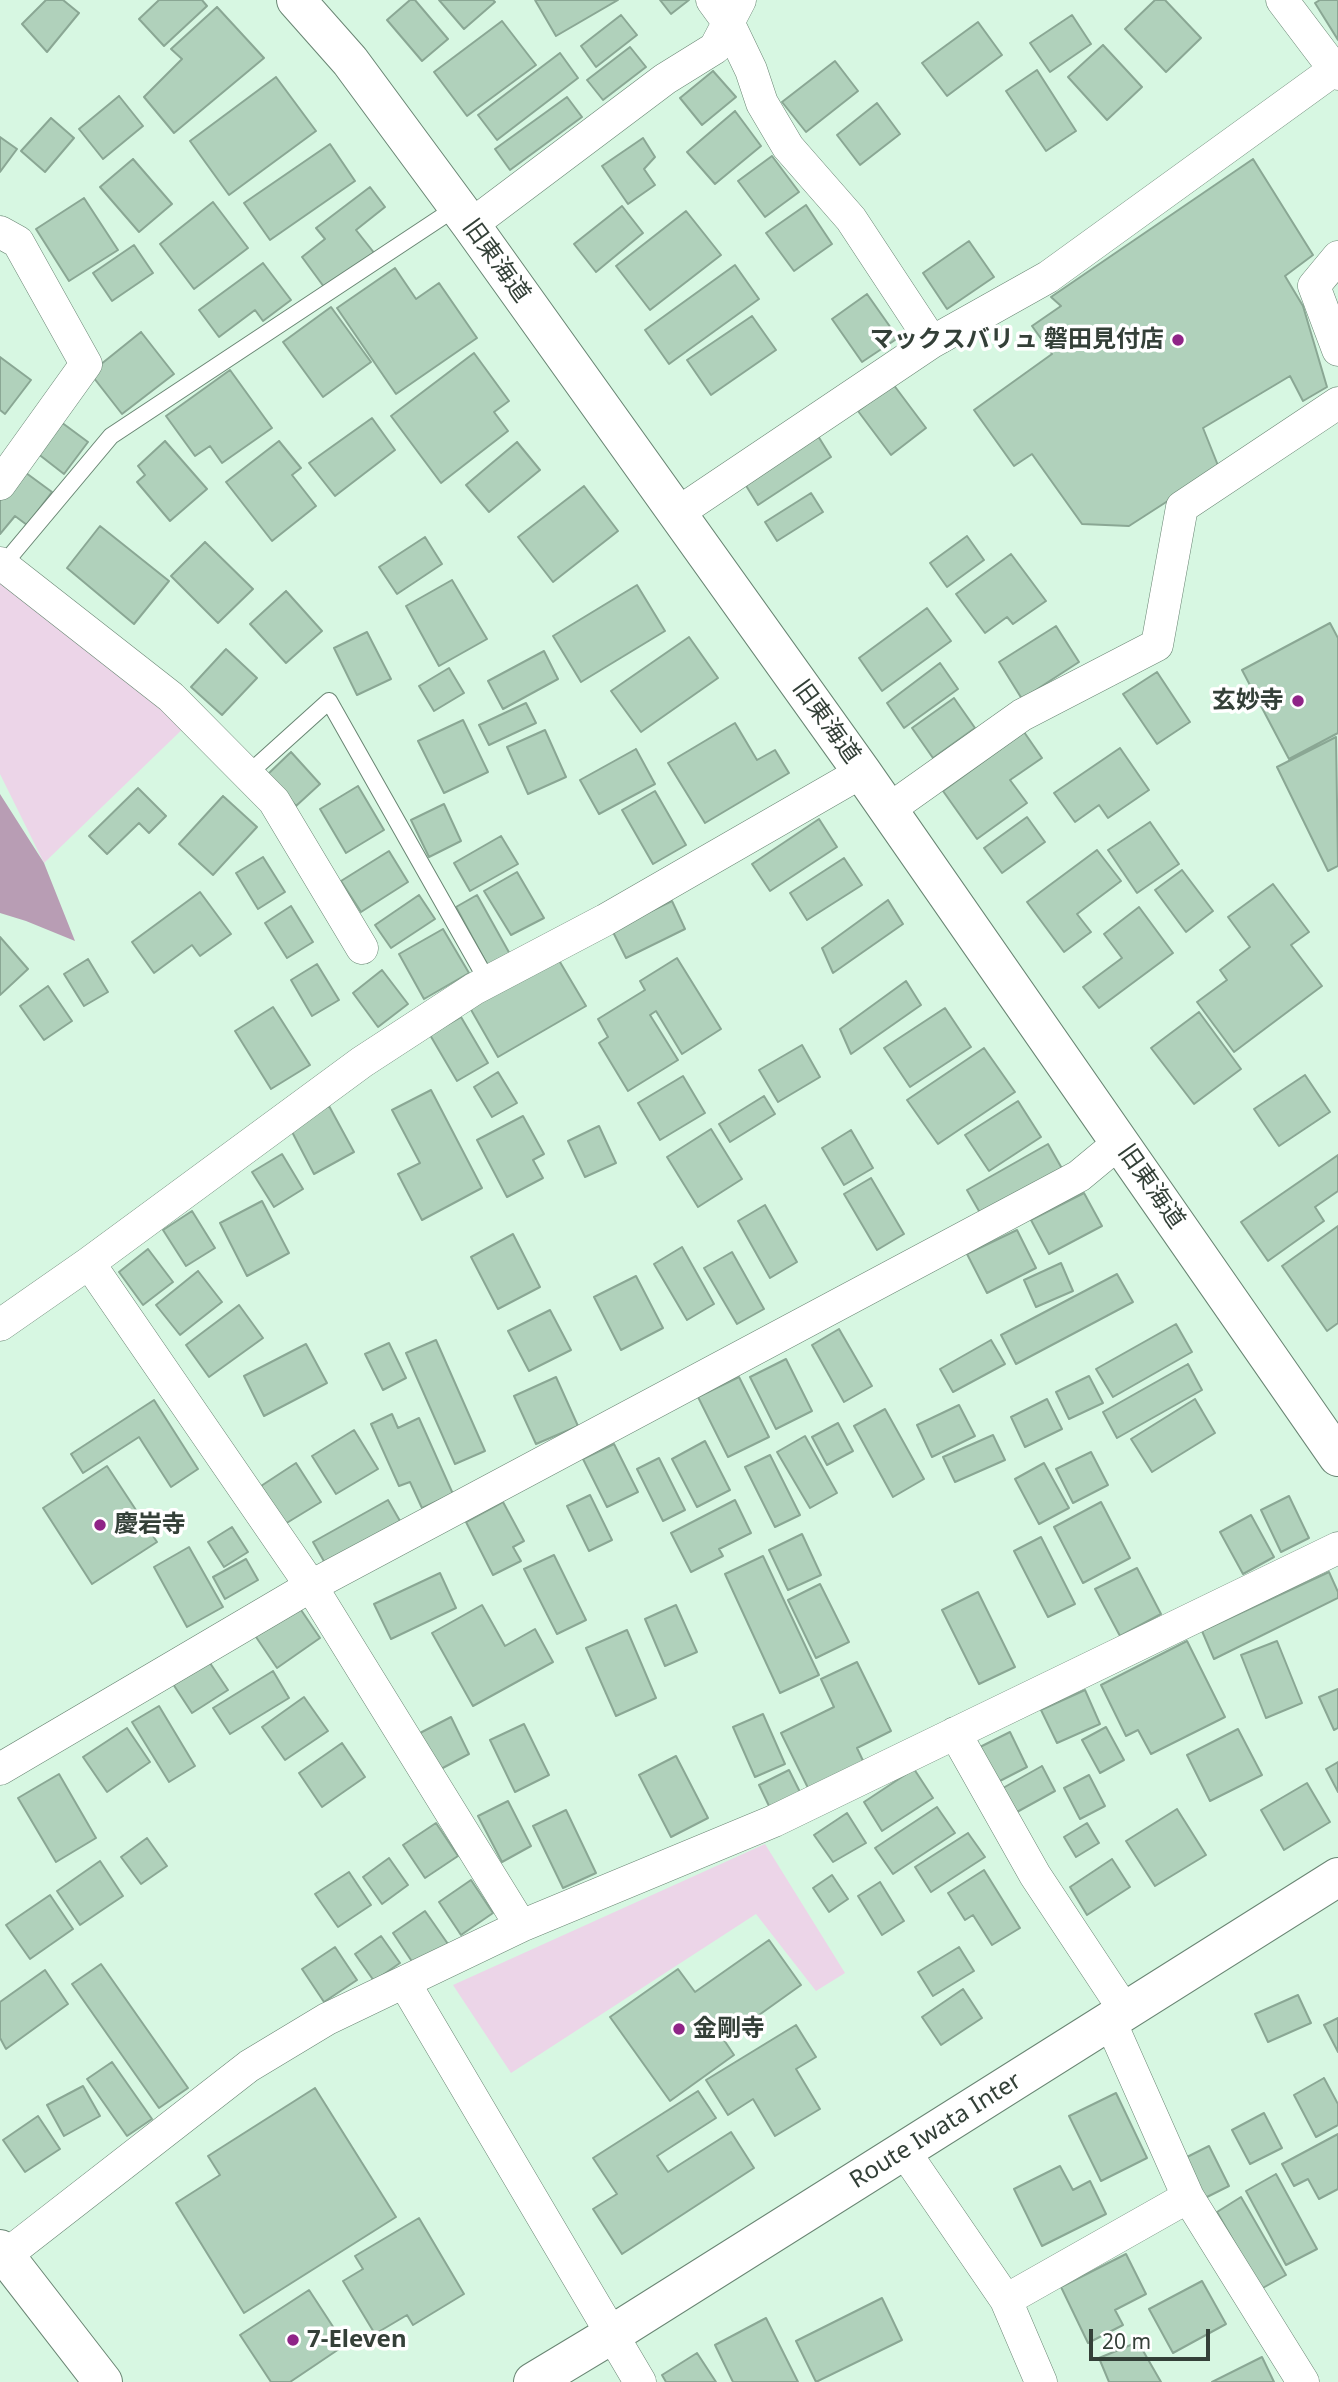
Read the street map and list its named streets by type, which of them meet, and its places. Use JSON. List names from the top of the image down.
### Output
{
  "streets": {
    "street": ["旧東海道", "Route Iwata Inter"]
  },
  "places": [
    "マックスバリュ 磐田見付店",
    "玄妙寺",
    "慶岩寺",
    "金剛寺",
    "7-Eleven"
  ],
  "scale_bar": "20 m"
}
